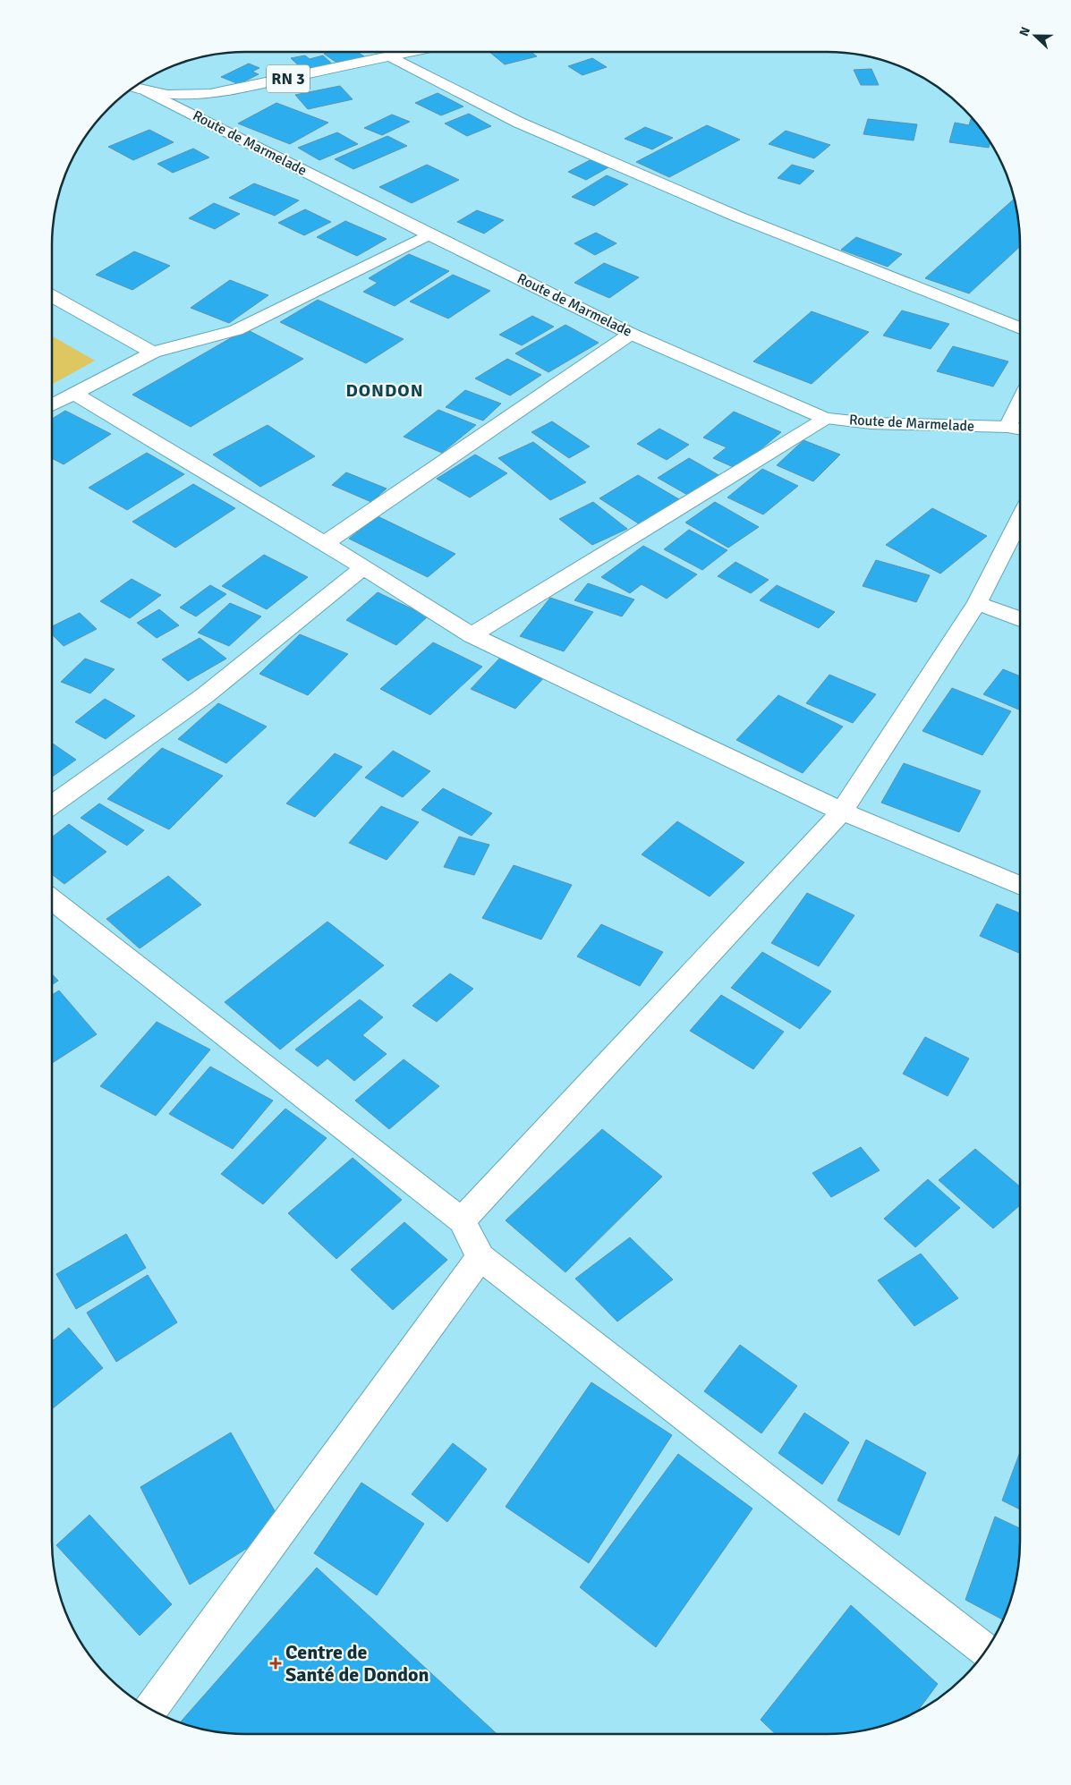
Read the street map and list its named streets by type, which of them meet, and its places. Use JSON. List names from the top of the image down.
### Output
{
  "streets": {
    "street": ["RN 3", "Route de Marmelade"]
  },
  "crossings": [
    ["RN 3", "Route de Marmelade"]
  ],
  "districts": ["DONDON"],
  "places": {
    "health": ["Centre de Santé de Dondon"]
  },
  "north": "left"
}
